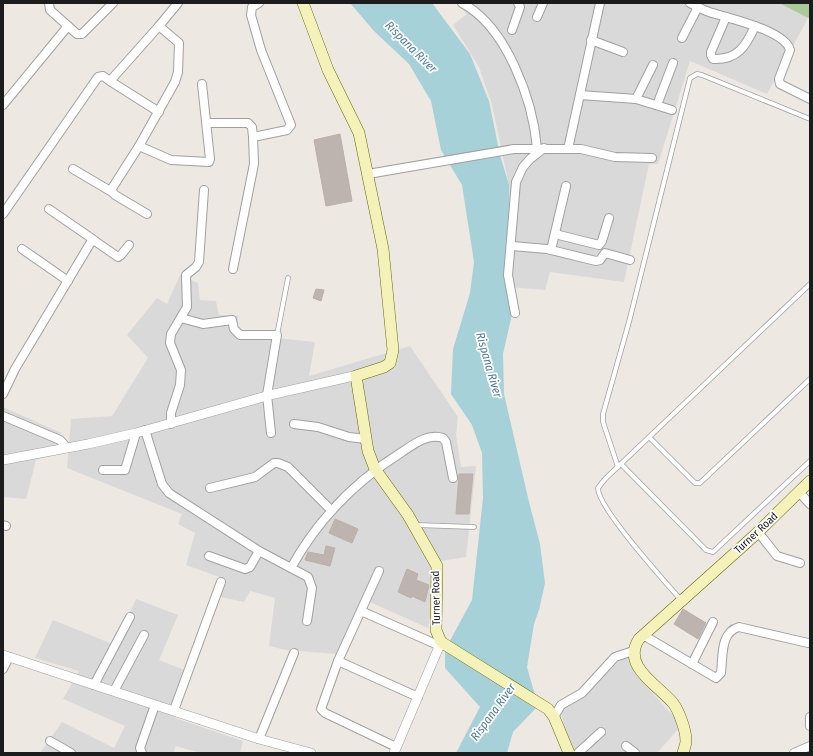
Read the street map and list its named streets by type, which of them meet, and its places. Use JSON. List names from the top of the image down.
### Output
{
  "streets": {
    "main road": ["Turner Road"]
  },
  "water": ["Rispana River"]
}
